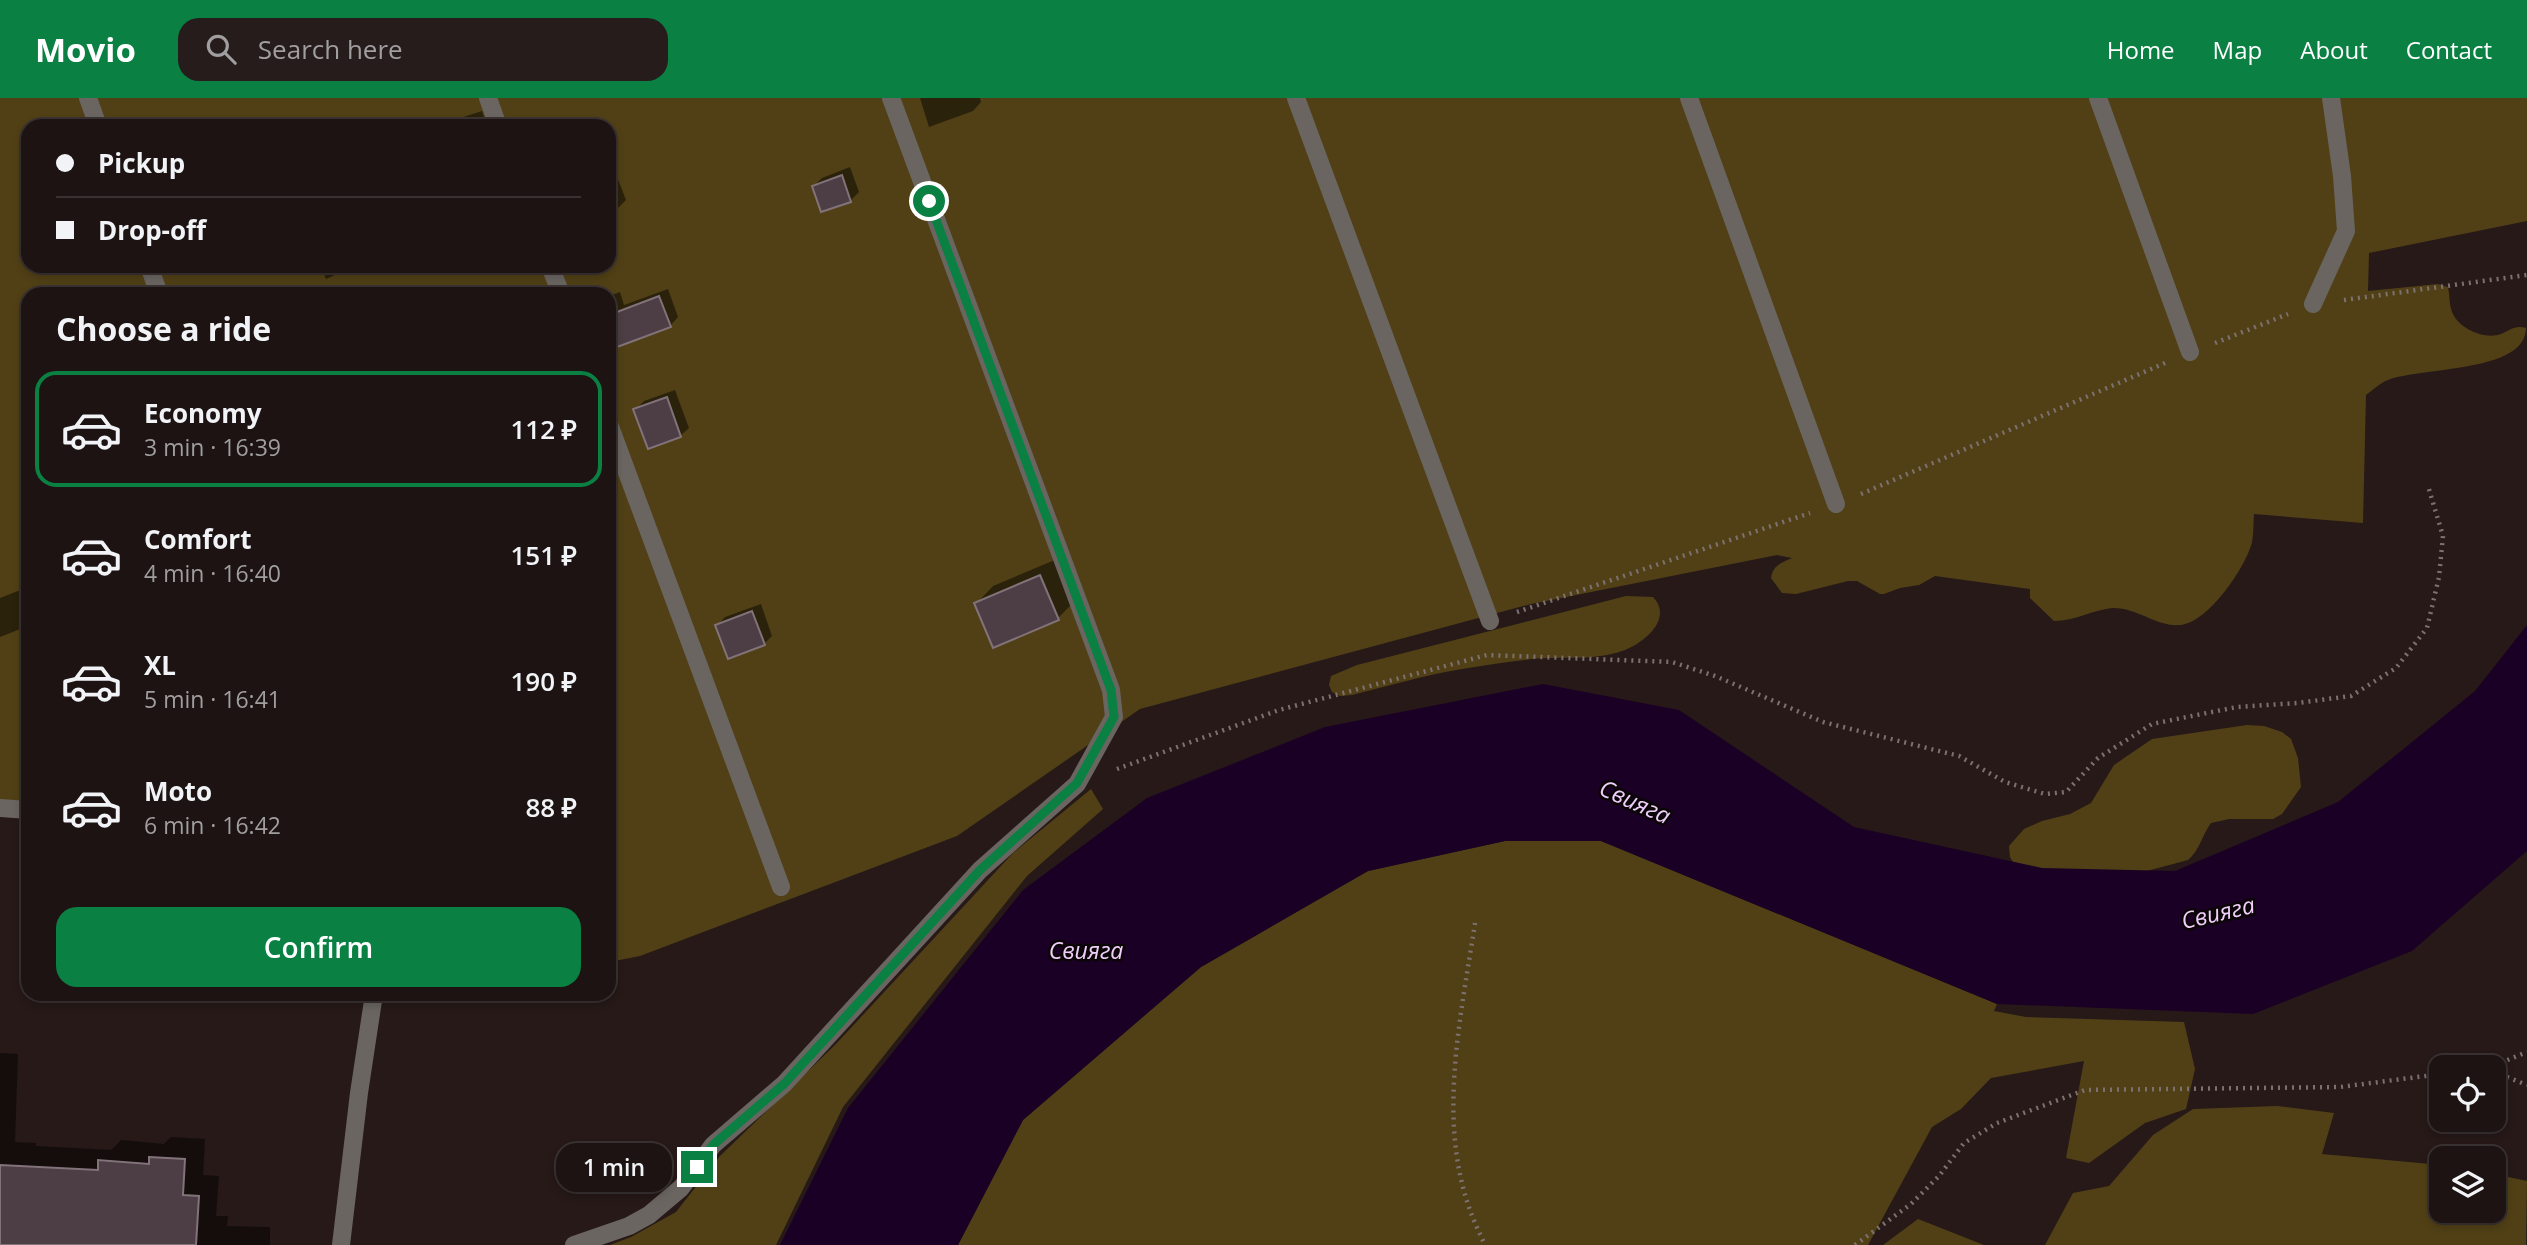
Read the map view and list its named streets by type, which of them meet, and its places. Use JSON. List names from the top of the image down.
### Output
{
  "water": ["Свияга"],
  "page": {
    "header": "Movio",
    "search": "Search here",
    "nav": [
      "Home",
      "Map",
      "About",
      "Contact"
    ],
    "banner": ["Pickup", "Drop-off"],
    "heading": "Choose a ride",
    "list": [
      {
        "name": "Economy",
        "note": "3 min · 16:39",
        "value": "112 ₽"
      },
      {
        "name": "Comfort",
        "note": "4 min · 16:40",
        "value": "151 ₽"
      },
      {
        "name": "XL",
        "note": "5 min · 16:41",
        "value": "190 ₽"
      },
      {
        "name": "Moto",
        "note": "6 min · 16:42",
        "value": "88 ₽"
      }
    ],
    "buttons": "Confirm",
    "bubble": "1 min"
  }
}
